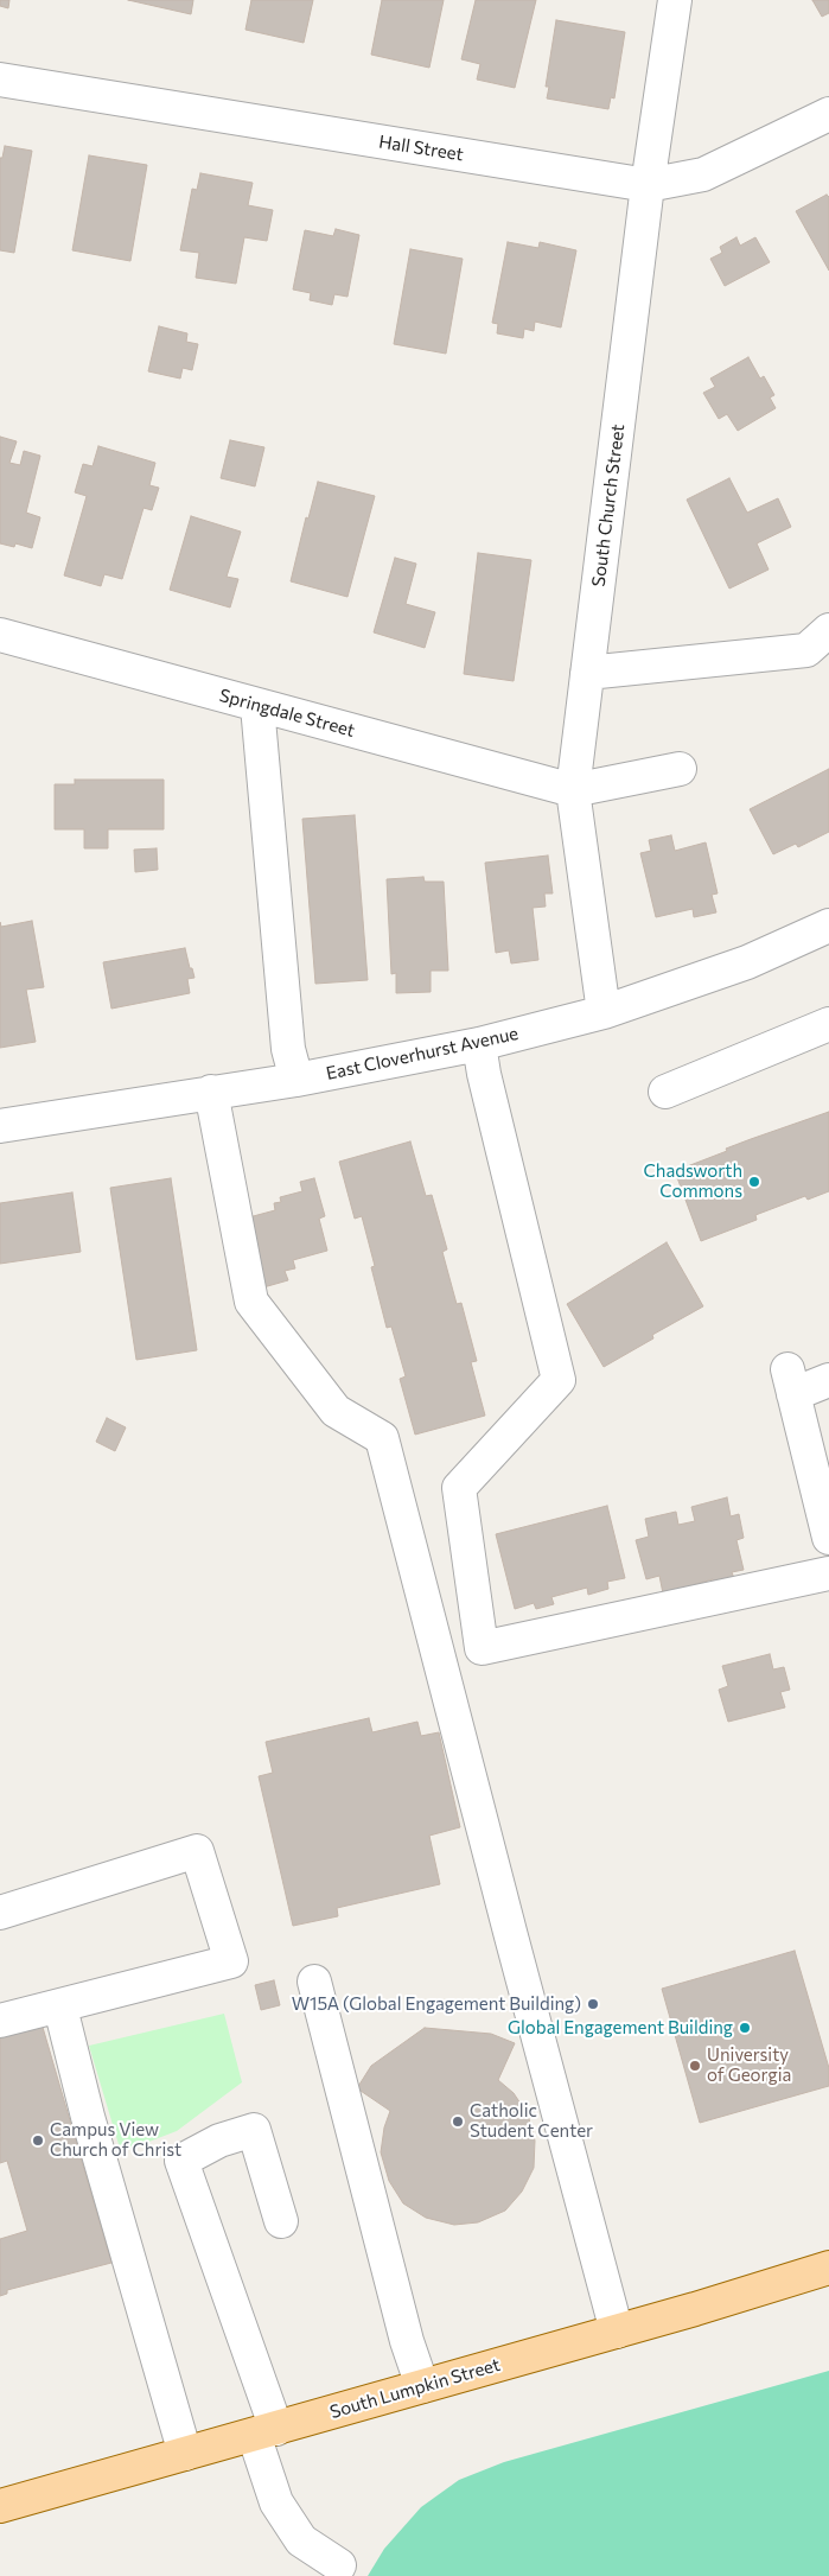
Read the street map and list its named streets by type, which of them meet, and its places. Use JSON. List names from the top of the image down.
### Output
{
  "streets": {
    "main road": ["South Lumpkin Street"],
    "street": [
      "Hall Street",
      "South Church Street",
      "Springdale Street",
      "East Cloverhurst Avenue"
    ]
  },
  "crossings": [
    ["Hall Street", "South Church Street"],
    ["South Church Street", "Springdale Street"],
    ["South Church Street", "East Cloverhurst Avenue"]
  ],
  "places": [
    "Chadsworth Commons",
    "W15A (Global Engagement Building)",
    "Global Engagement Building",
    "University of Georgia",
    "Catholic Student Center",
    "Campus View Church of Christ"
  ]
}
